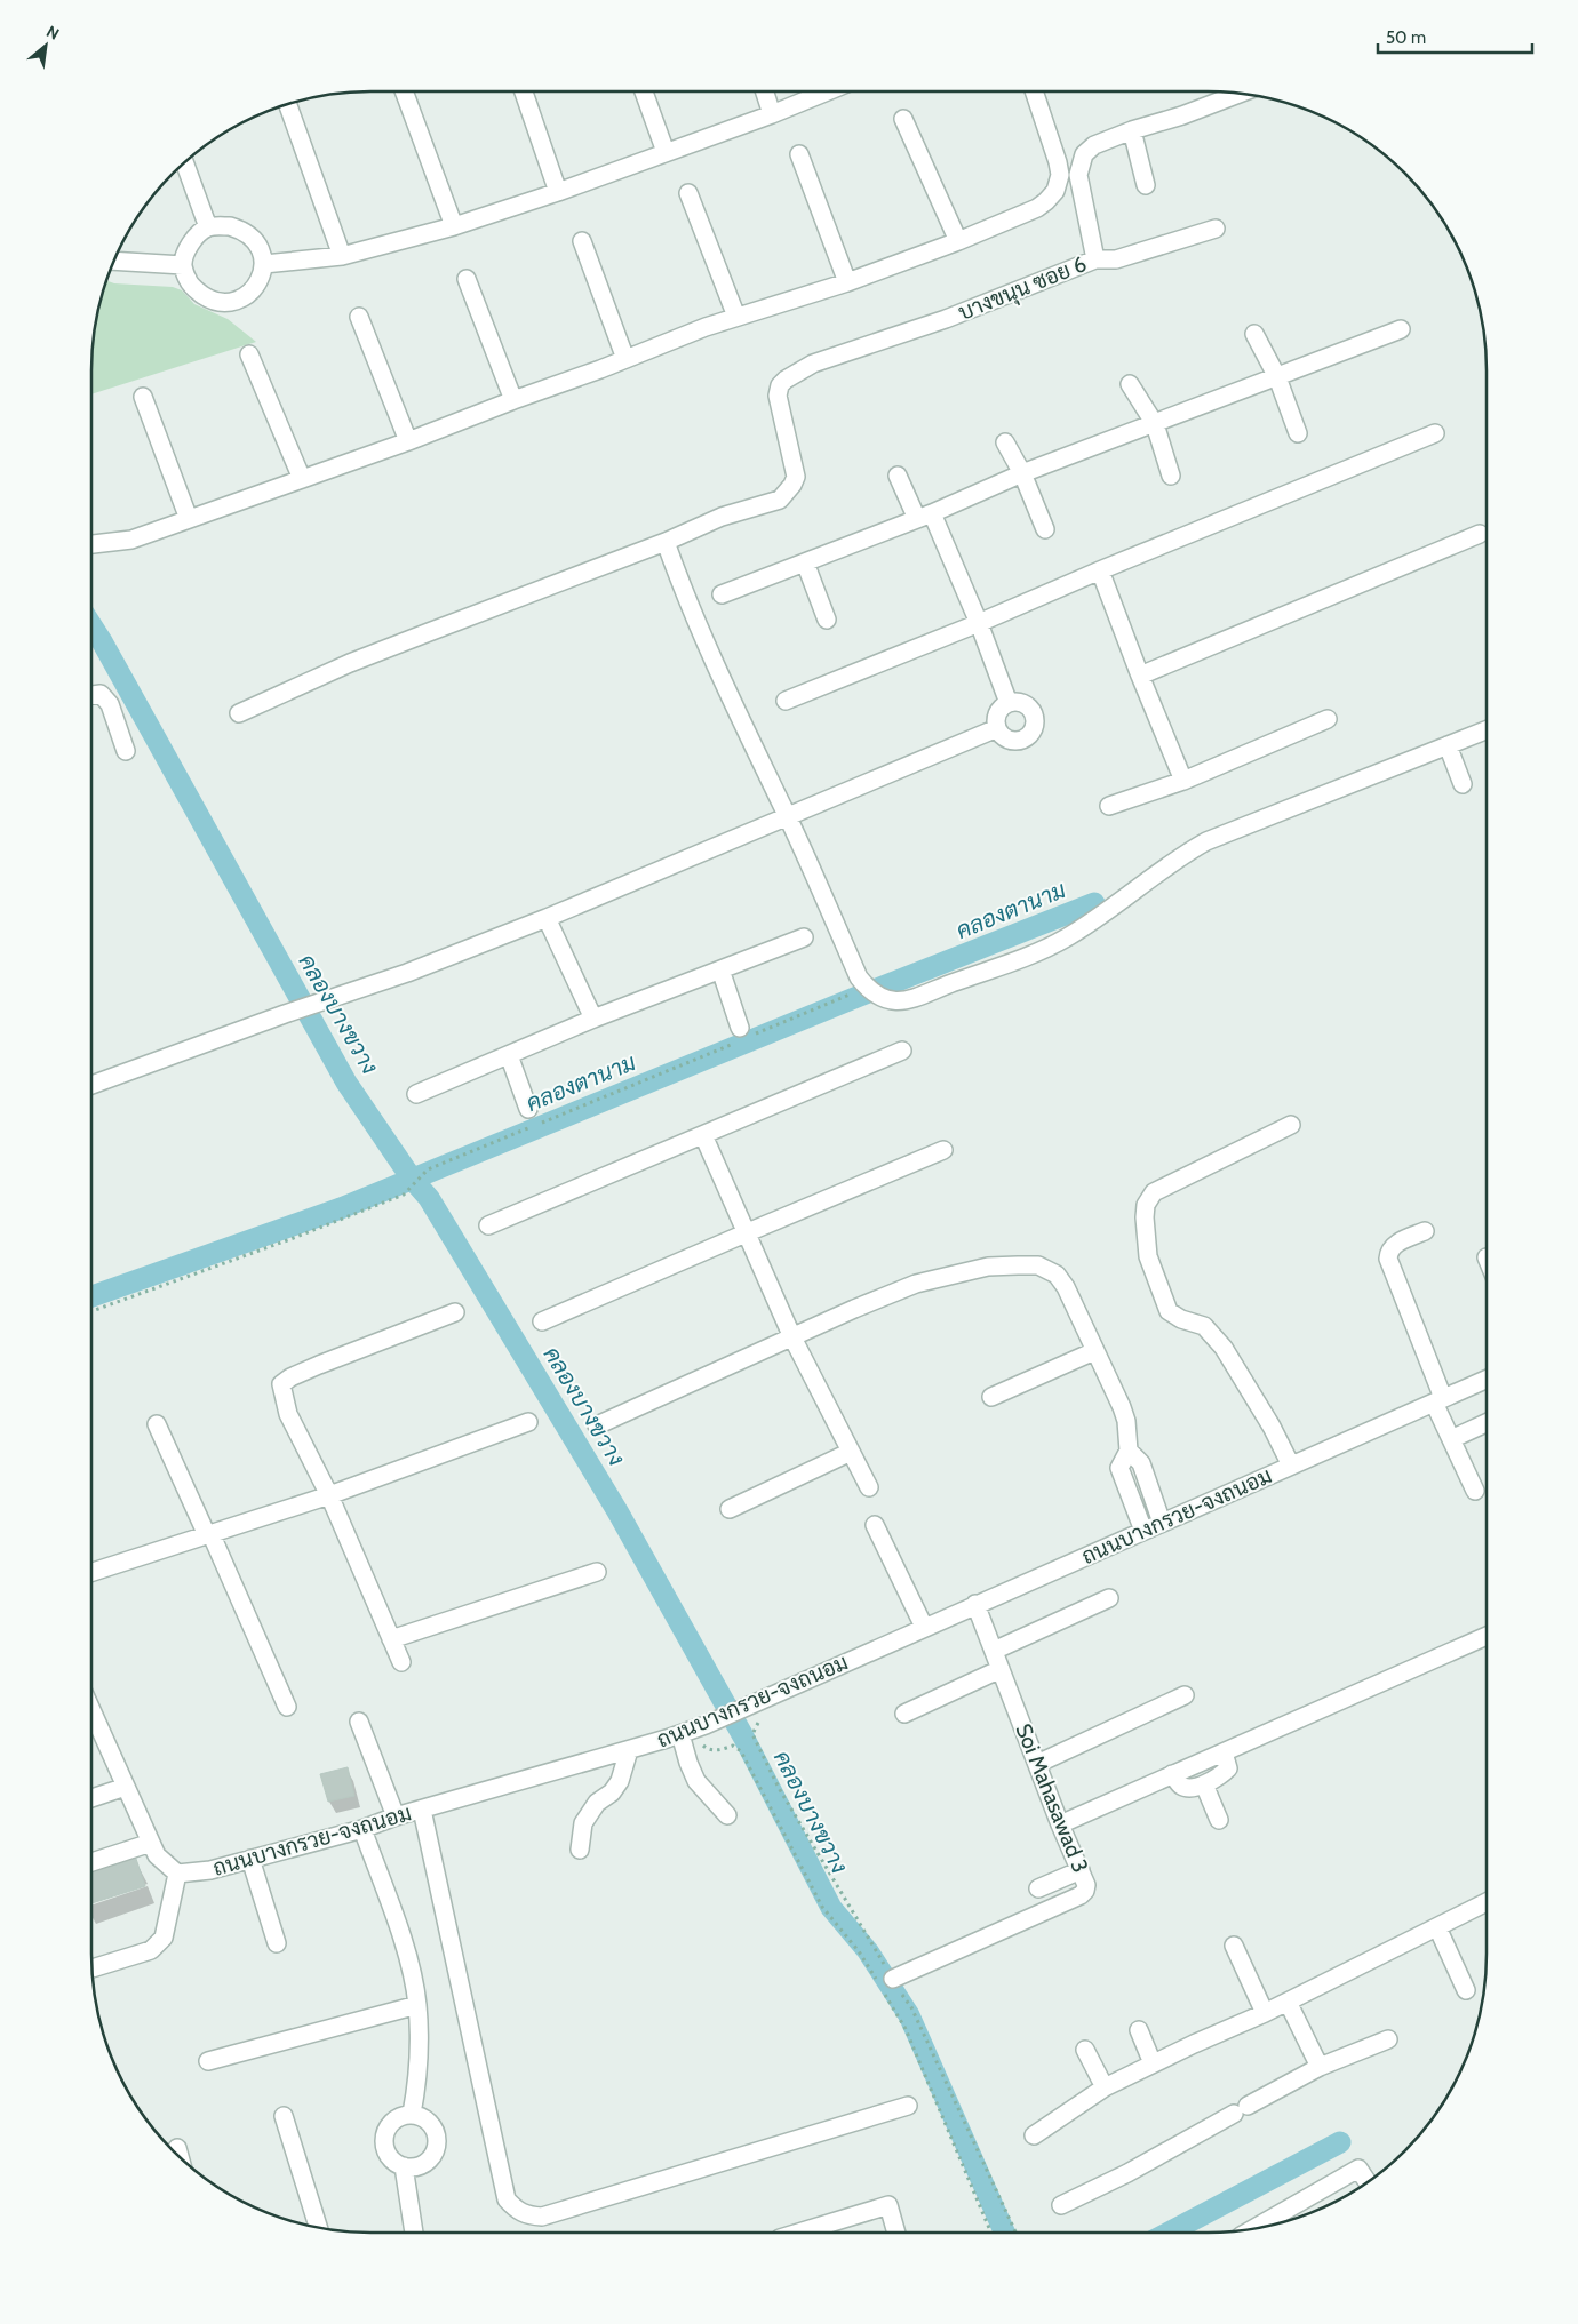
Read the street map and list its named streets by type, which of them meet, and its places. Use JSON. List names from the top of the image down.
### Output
{
  "streets": {
    "street": ["บางขนุน ซอย 6", "ถนนบางกรวย-จงถนอม", "Soi Mahasawad 3"]
  },
  "crossings": [
    ["ถนนบางกรวย-จงถนอม", "Soi Mahasawad 3"]
  ],
  "water": ["คลองตานาม", "คลองบางขวาง"],
  "scale_bar": "50 m",
  "north": "top right"
}
